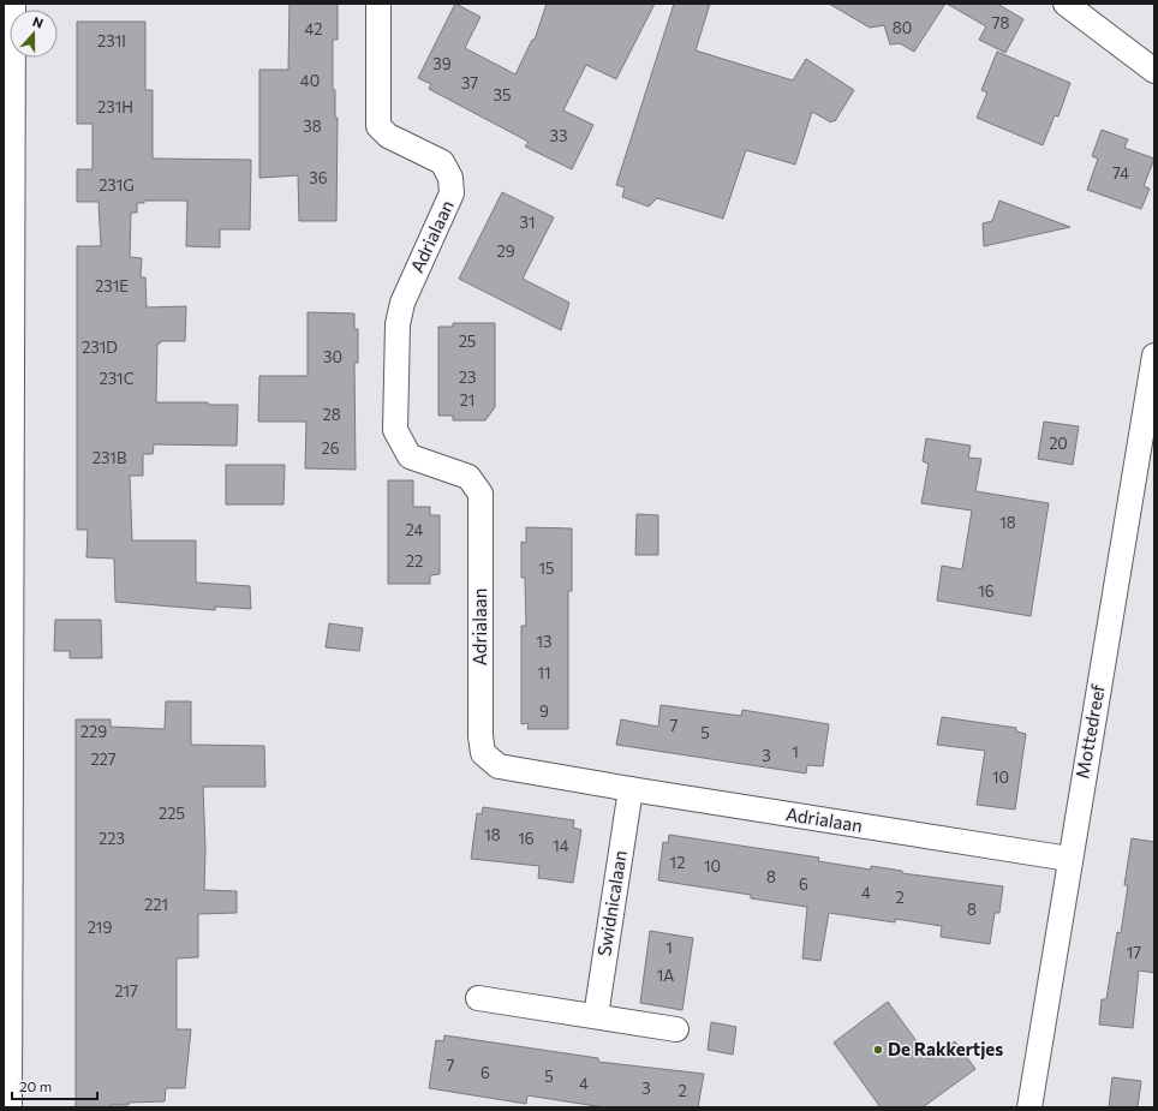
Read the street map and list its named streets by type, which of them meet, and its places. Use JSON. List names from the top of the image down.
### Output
{
  "streets": {
    "street": ["Adrialaan", "Mottedreef", "Swidnicalaan"]
  },
  "crossings": [
    ["Adrialaan", "Mottedreef"],
    ["Adrialaan", "Swidnicalaan"]
  ],
  "places": ["De Rakkertjes"],
  "house_numbers": [
    "78",
    "80",
    "42",
    "231I",
    "39",
    "40",
    "37",
    "35",
    "231H",
    "38",
    "33",
    "74",
    "36",
    "231G",
    "31",
    "29",
    "231E",
    "25",
    "231D",
    "30",
    "23",
    "231C",
    "21",
    "28",
    "20",
    "26",
    "231B",
    "18",
    "24",
    "22",
    "15",
    "16",
    "13",
    "11",
    "9",
    "7",
    "229",
    "5",
    "1",
    "3",
    "227",
    "10",
    "225",
    "18",
    "223",
    "16",
    "14",
    "12",
    "10",
    "8",
    "6",
    "4",
    "2",
    "221",
    "8",
    "219",
    "1",
    "17",
    "1A",
    "217",
    "7",
    "6",
    "5",
    "4",
    "3",
    "2"
  ],
  "scale_bar": "20 m",
  "north": "top"
}
